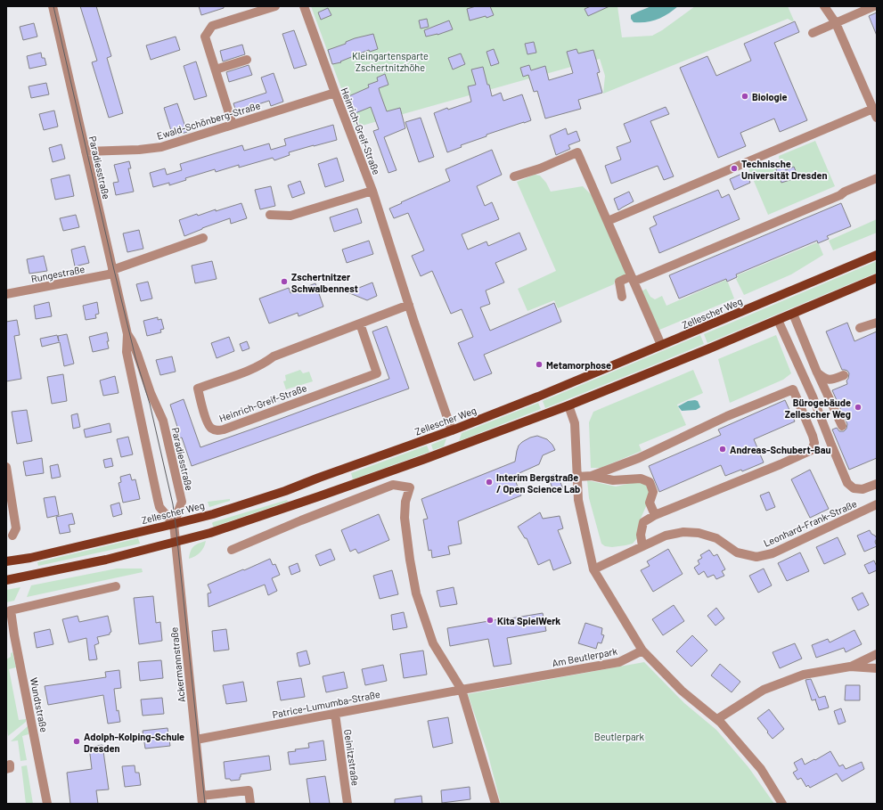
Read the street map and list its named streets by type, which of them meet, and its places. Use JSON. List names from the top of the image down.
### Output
{
  "streets": {
    "main road": ["Zellescher Weg"],
    "street": [
      "Ewald-Schönberg-Straße",
      "Heinrich-Greif-Straße",
      "Paradiesstraße",
      "Rungestraße",
      "Leonhard-Frank-Straße",
      "Am Beutlerpark",
      "Ackermannstraße",
      "Patrice-Lumumba-Straße",
      "Wundtstraße",
      "Geinitzstraße"
    ]
  },
  "crossings": [
    ["Ewald-Schönberg-Straße", "Heinrich-Greif-Straße"],
    ["Ewald-Schönberg-Straße", "Paradiesstraße"],
    ["Heinrich-Greif-Straße", "Zellescher Weg"],
    ["Paradiesstraße", "Rungestraße"],
    ["Paradiesstraße", "Zellescher Weg"],
    ["Paradiesstraße", "Ackermannstraße"],
    ["Zellescher Weg", "Ackermannstraße"],
    ["Am Beutlerpark", "Patrice-Lumumba-Straße"],
    ["Ackermannstraße", "Patrice-Lumumba-Straße"],
    ["Patrice-Lumumba-Straße", "Geinitzstraße"]
  ],
  "parks": ["Kleingartensparte Zschertnitzhöhe", "Beutlerpark"],
  "places": [
    "Biologie",
    "Technische Universität Dresden",
    "Zschertnitzer Schwalbennest",
    "Metamorphose",
    "Bürogebäude Zellescher Weg",
    "Andreas-Schubert-Bau",
    "Interim Bergstraße / Open Science Lab",
    "Kita SpielWerk",
    "Adolph-Kolping-Schule Dresden"
  ]
}
